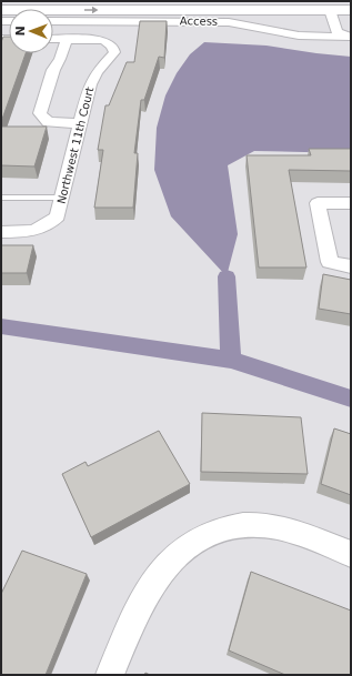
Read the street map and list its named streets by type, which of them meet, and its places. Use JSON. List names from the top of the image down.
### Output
{
  "streets": {
    "street": ["Access", "Northwest 11th Court"]
  },
  "north": "left"
}
